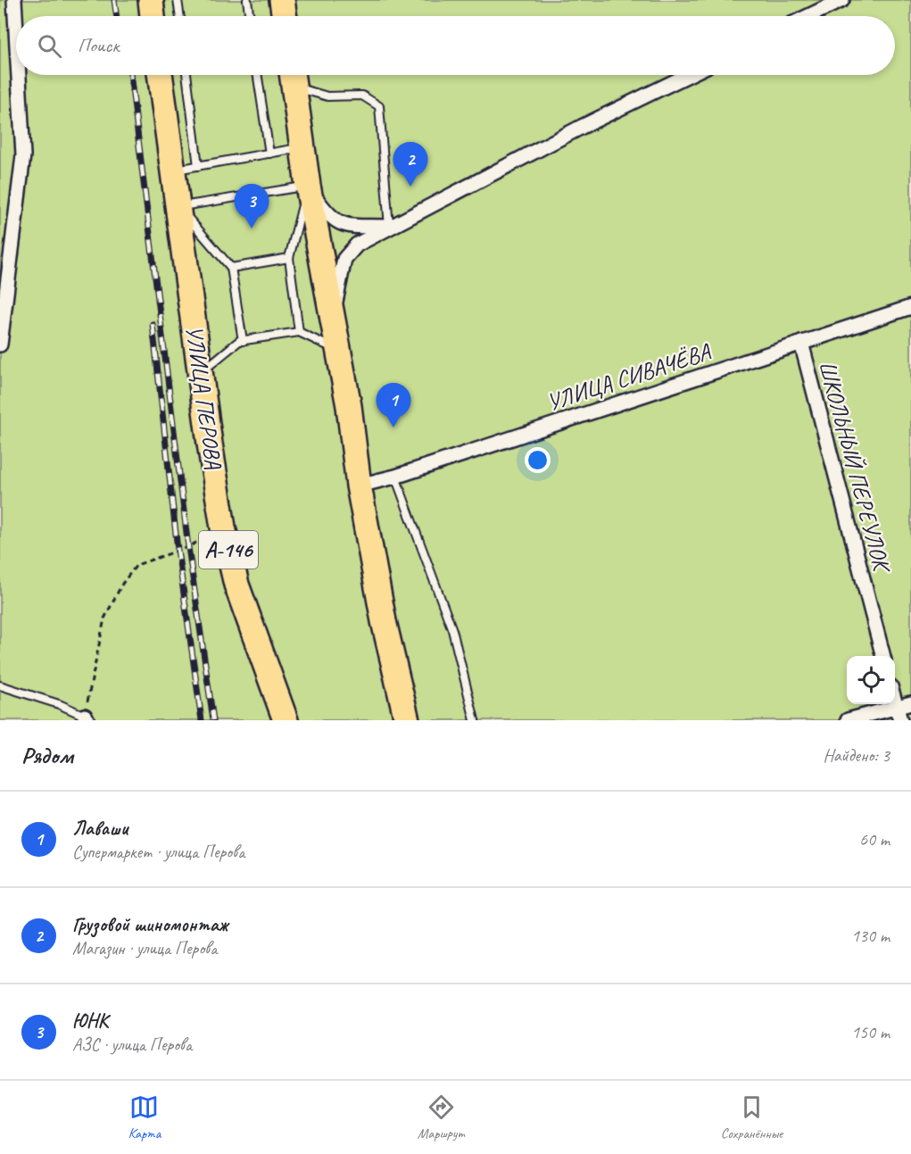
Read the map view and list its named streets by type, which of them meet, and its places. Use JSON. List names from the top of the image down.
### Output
{
  "streets": {
    "highway": ["УЛИЦА ПЕРОВА", "А-146"],
    "street": ["УЛИЦА СИВАЧЁВА", "ШКОЛЬНЫЙ ПЕРЕУЛОК"]
  },
  "crossings": [
    ["УЛИЦА СИВАЧЁВА", "ШКОЛЬНЫЙ ПЕРЕУЛОК"]
  ],
  "page": {
    "search": "Поиск",
    "pins": ["2", "3", "1"],
    "heading": ["Рядом", "Найдено: 3"],
    "list": [
      {
        "mark": "1",
        "name": "Лаваши",
        "note": "Супермаркет · улица Перова",
        "value": "60 m"
      },
      {
        "mark": "2",
        "name": "Грузовой шиномонтаж",
        "note": "Магазин · улица Перова",
        "value": "130 m"
      },
      {
        "mark": "3",
        "name": "ЮНК",
        "note": "АЗС · улица Перова",
        "value": "150 m"
      }
    ],
    "nav": ["Карта", "Маршрут", "Сохранённые"]
  }
}
